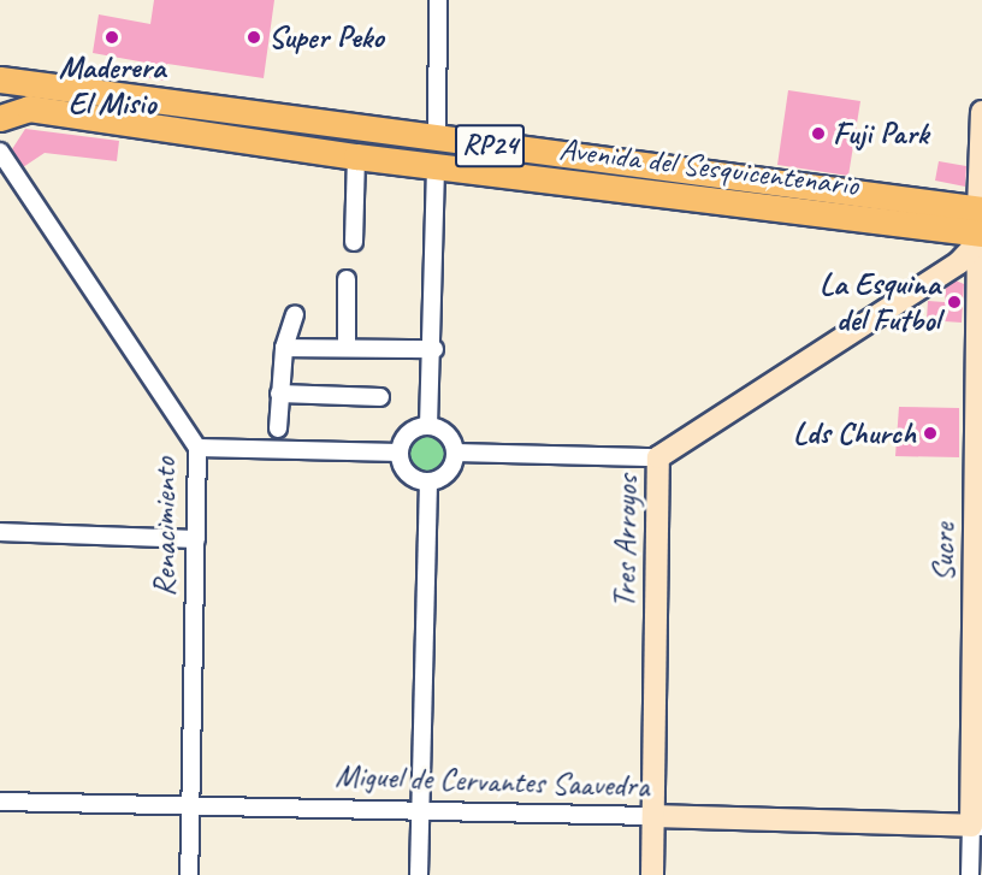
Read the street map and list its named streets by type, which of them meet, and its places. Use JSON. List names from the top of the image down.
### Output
{
  "streets": {
    "main road": ["RP24", "Avenida del Sesquicentenario"],
    "street": [
      "Renacimiento",
      "Tres Arroyos",
      "Sucre",
      "Miguel de Cervantes Saavedra"
    ]
  },
  "crossings": [
    ["Avenida del Sesquicentenario", "Tres Arroyos"],
    ["Avenida del Sesquicentenario", "Sucre"],
    ["Renacimiento", "Miguel de Cervantes Saavedra"],
    ["Tres Arroyos", "Sucre"],
    ["Tres Arroyos", "Miguel de Cervantes Saavedra"],
    ["Sucre", "Miguel de Cervantes Saavedra"]
  ],
  "places": [
    "Maderera El Misio",
    "Super Peko",
    "Fuji Park",
    "La Esquina del Futbol",
    "Lds Church"
  ]
}
